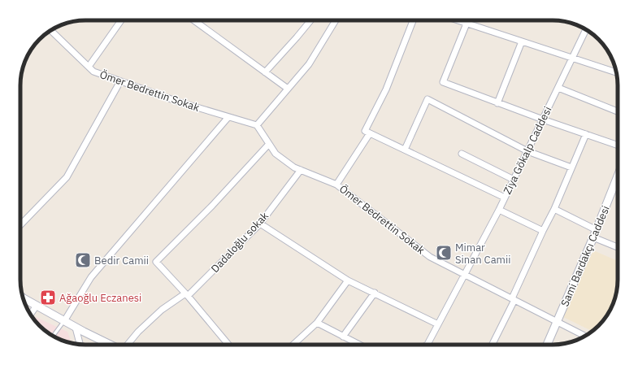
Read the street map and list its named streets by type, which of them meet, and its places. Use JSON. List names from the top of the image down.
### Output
{
  "streets": {
    "street": [
      "Ömer Bedrettin Sokak",
      "Ziya Gökalp Caddesi",
      "Dadaloğlu sokak",
      "Sami Bardakçı Caddesi"
    ]
  },
  "crossings": [
    ["Ömer Bedrettin Sokak", "Ziya Gökalp Caddesi"],
    ["Ömer Bedrettin Sokak", "Dadaloğlu sokak"],
    ["Ömer Bedrettin Sokak", "Sami Bardakçı Caddesi"]
  ],
  "places": {
    "mosque": ["Mimar Sinan Camii", "Bedir Camii"],
    "pharmacy": ["Ağaoğlu Eczanesi"]
  }
}
